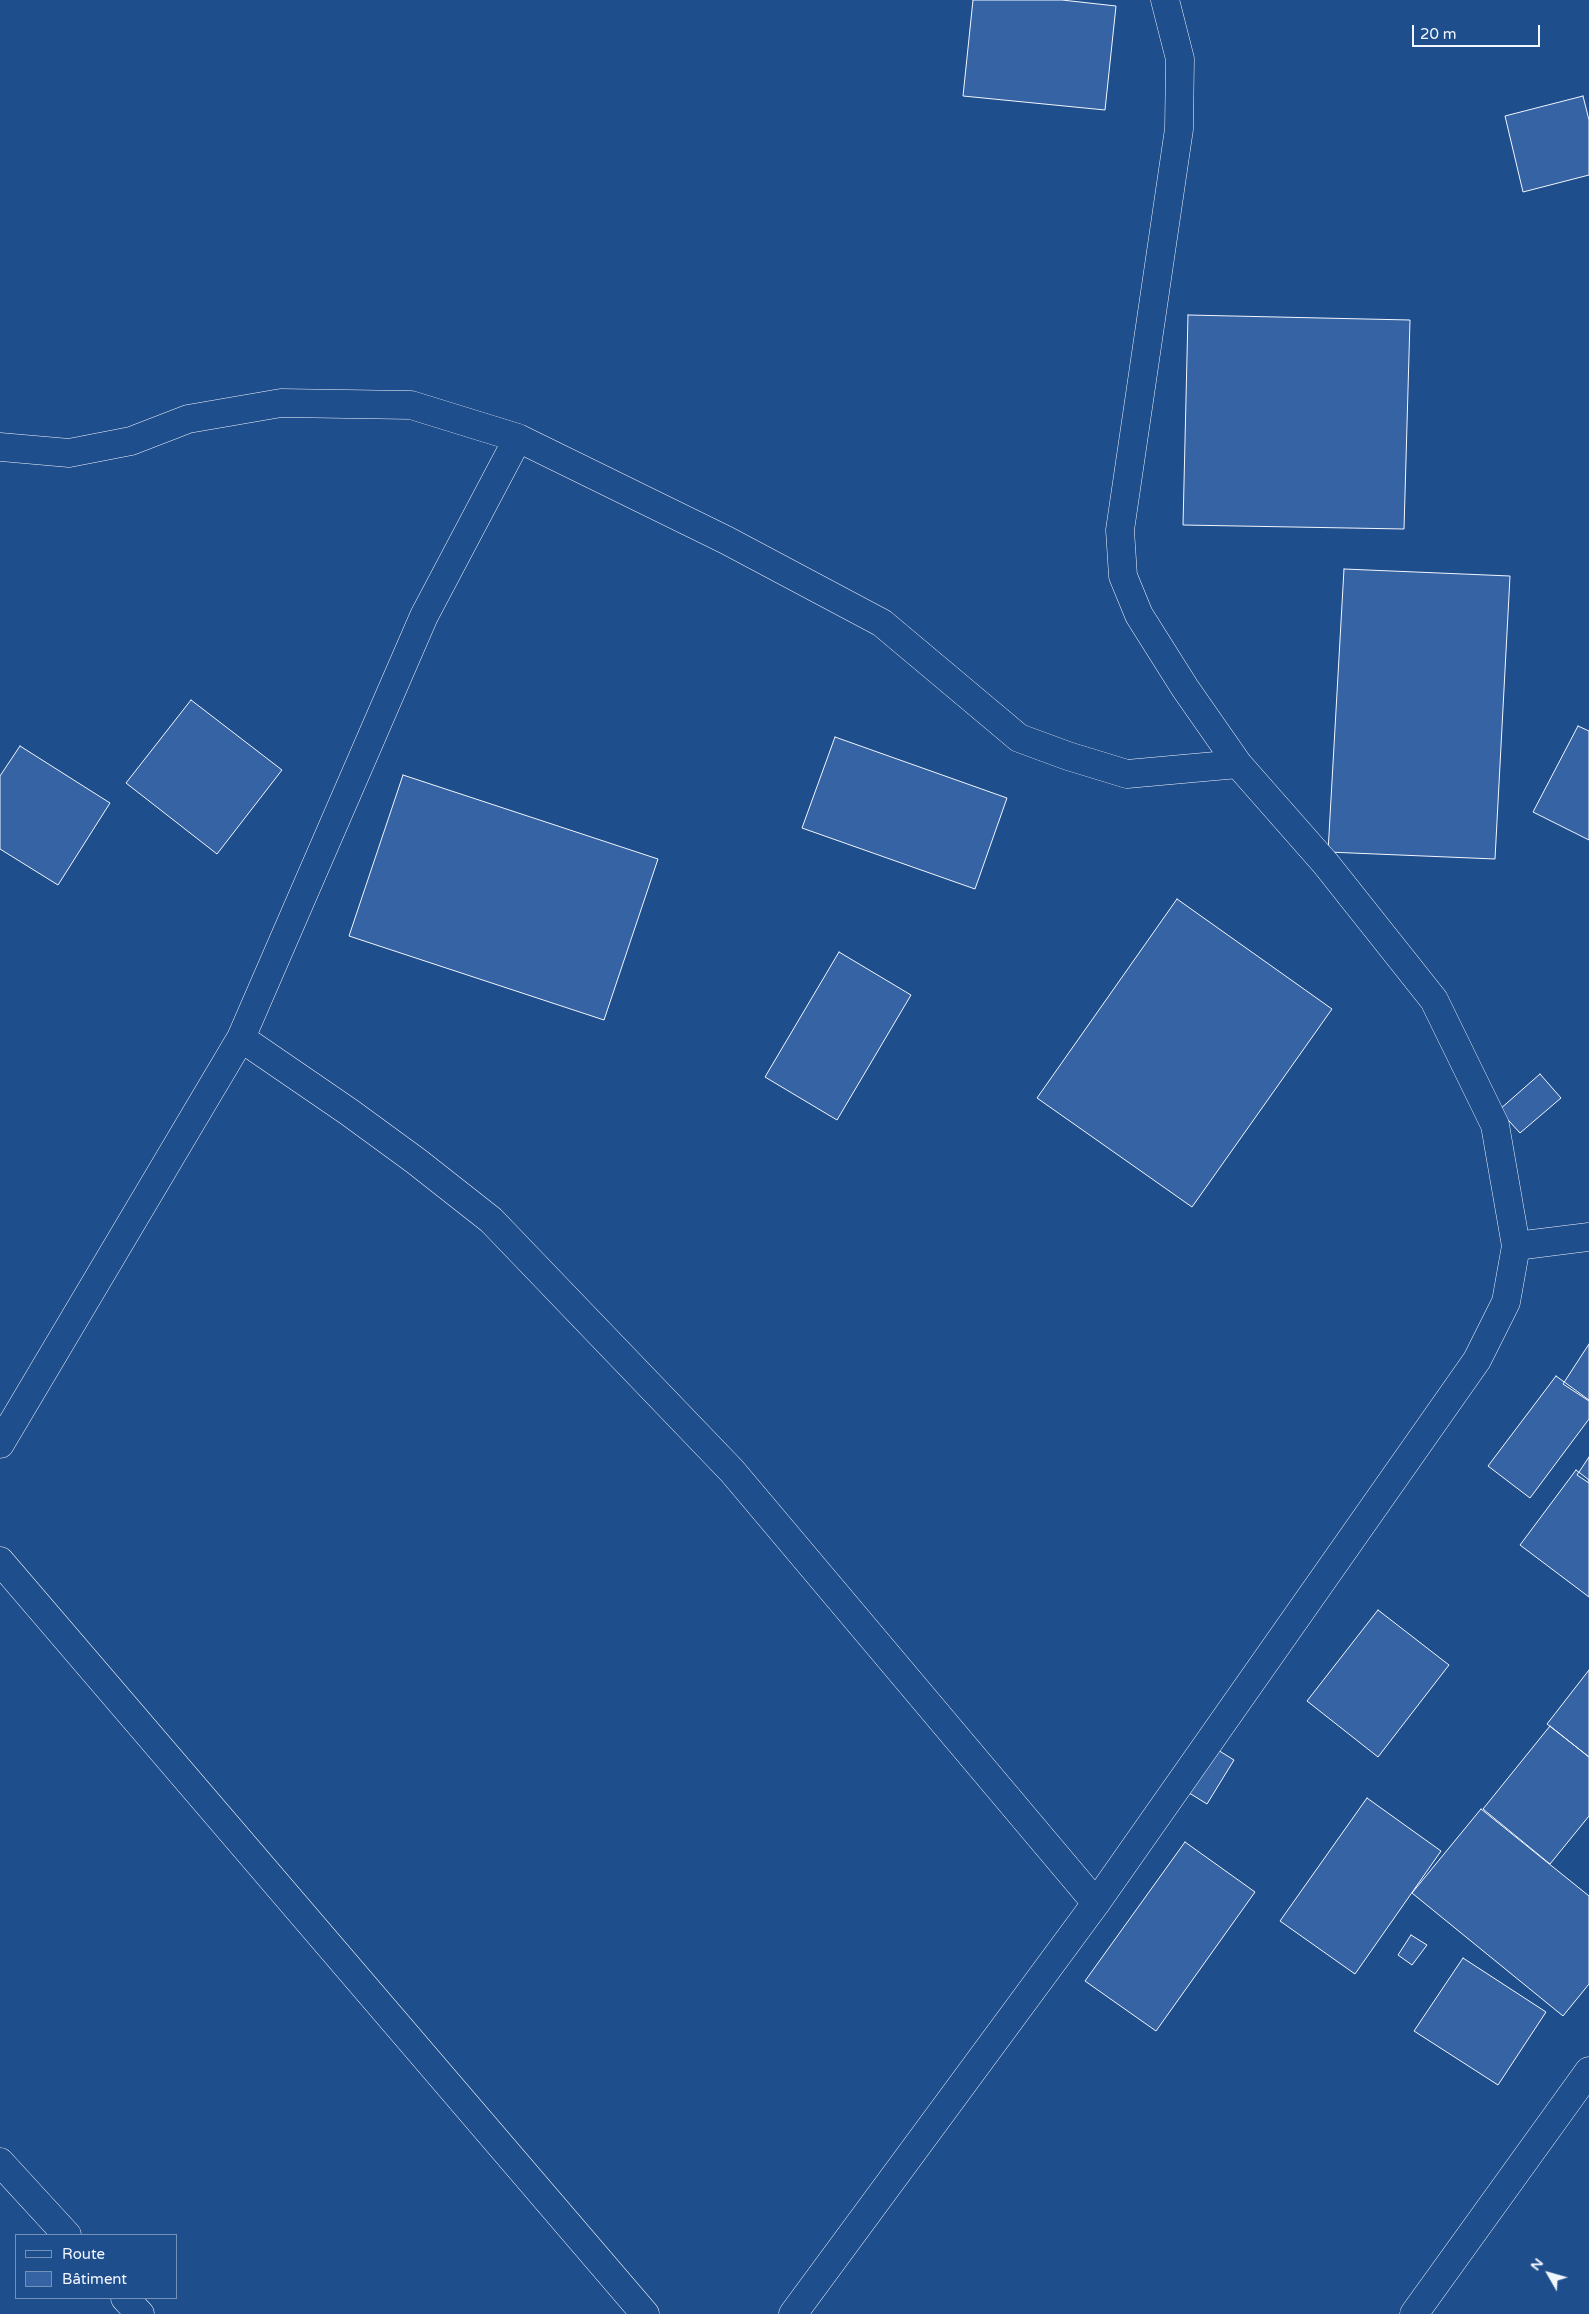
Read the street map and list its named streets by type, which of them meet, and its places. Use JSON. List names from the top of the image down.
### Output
{
  "legend": ["Route", "Bâtiment"],
  "scale_bar": "20 m",
  "north": "top left"
}
